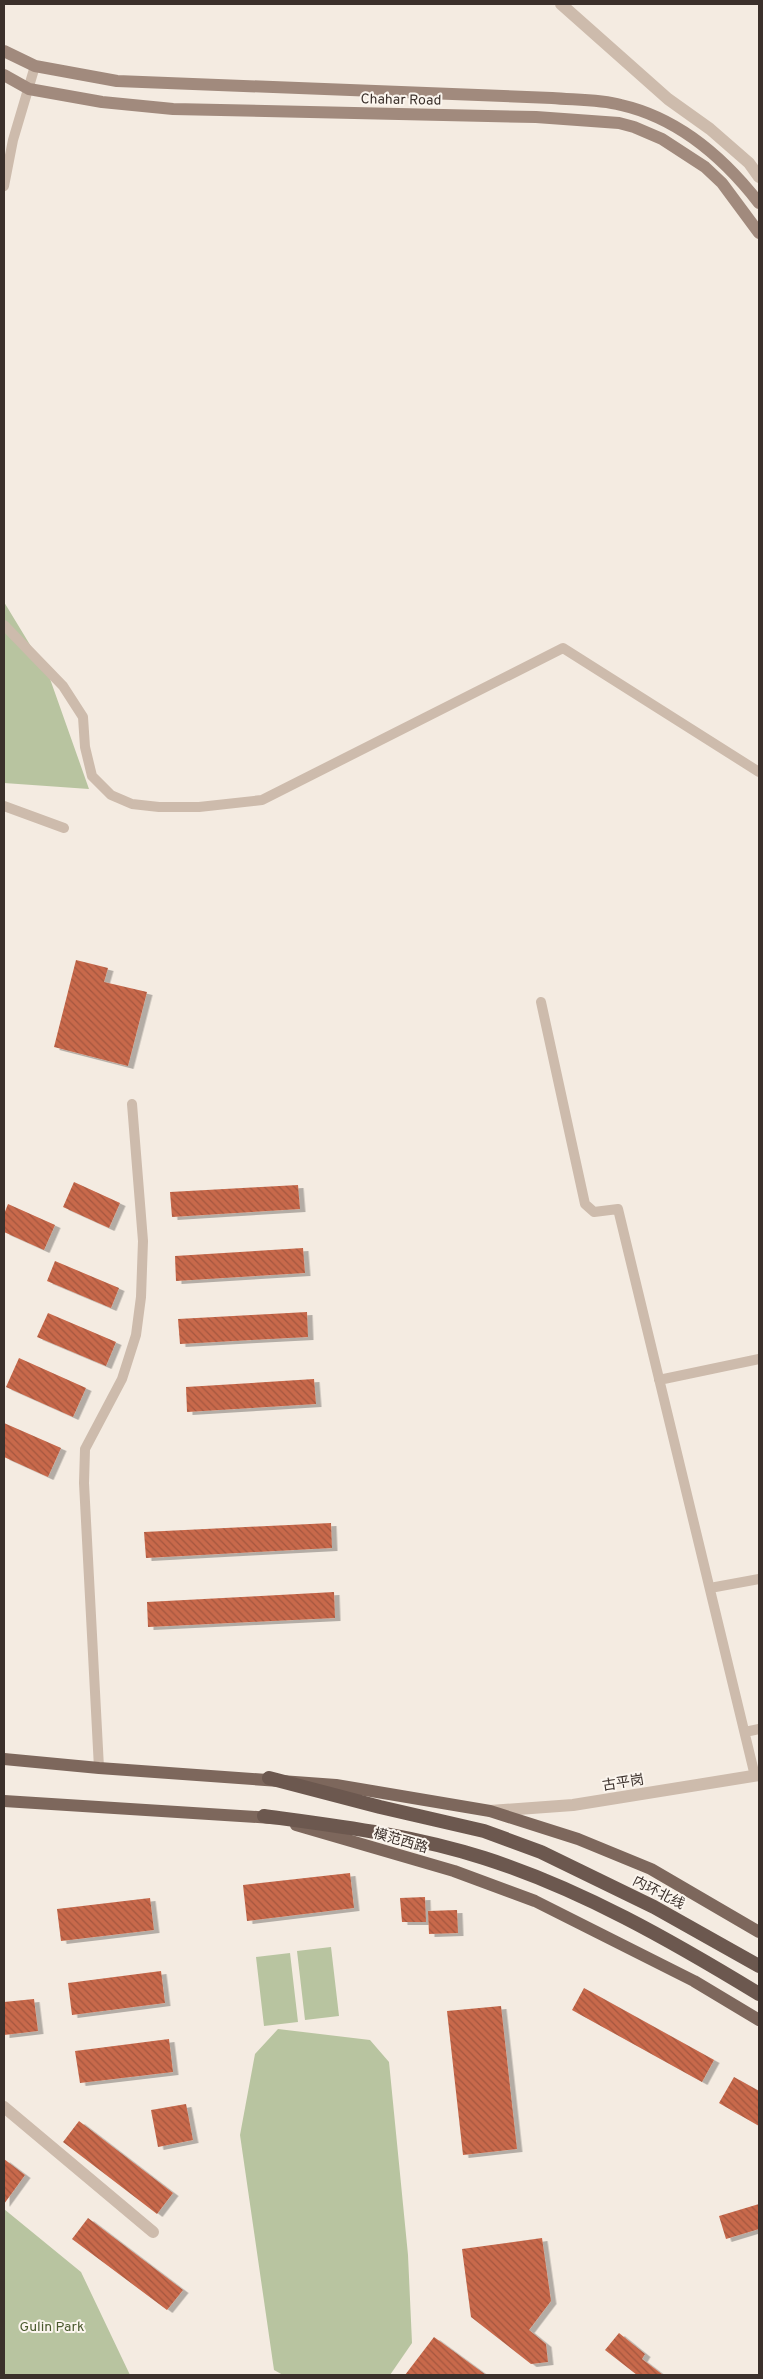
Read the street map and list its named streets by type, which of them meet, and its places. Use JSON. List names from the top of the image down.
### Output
{
  "streets": {
    "highway": ["内环北线"],
    "main road": ["Chahar Road", "模范西路"],
    "street": ["古平岗"]
  },
  "parks": ["Gulin Park"]
}
